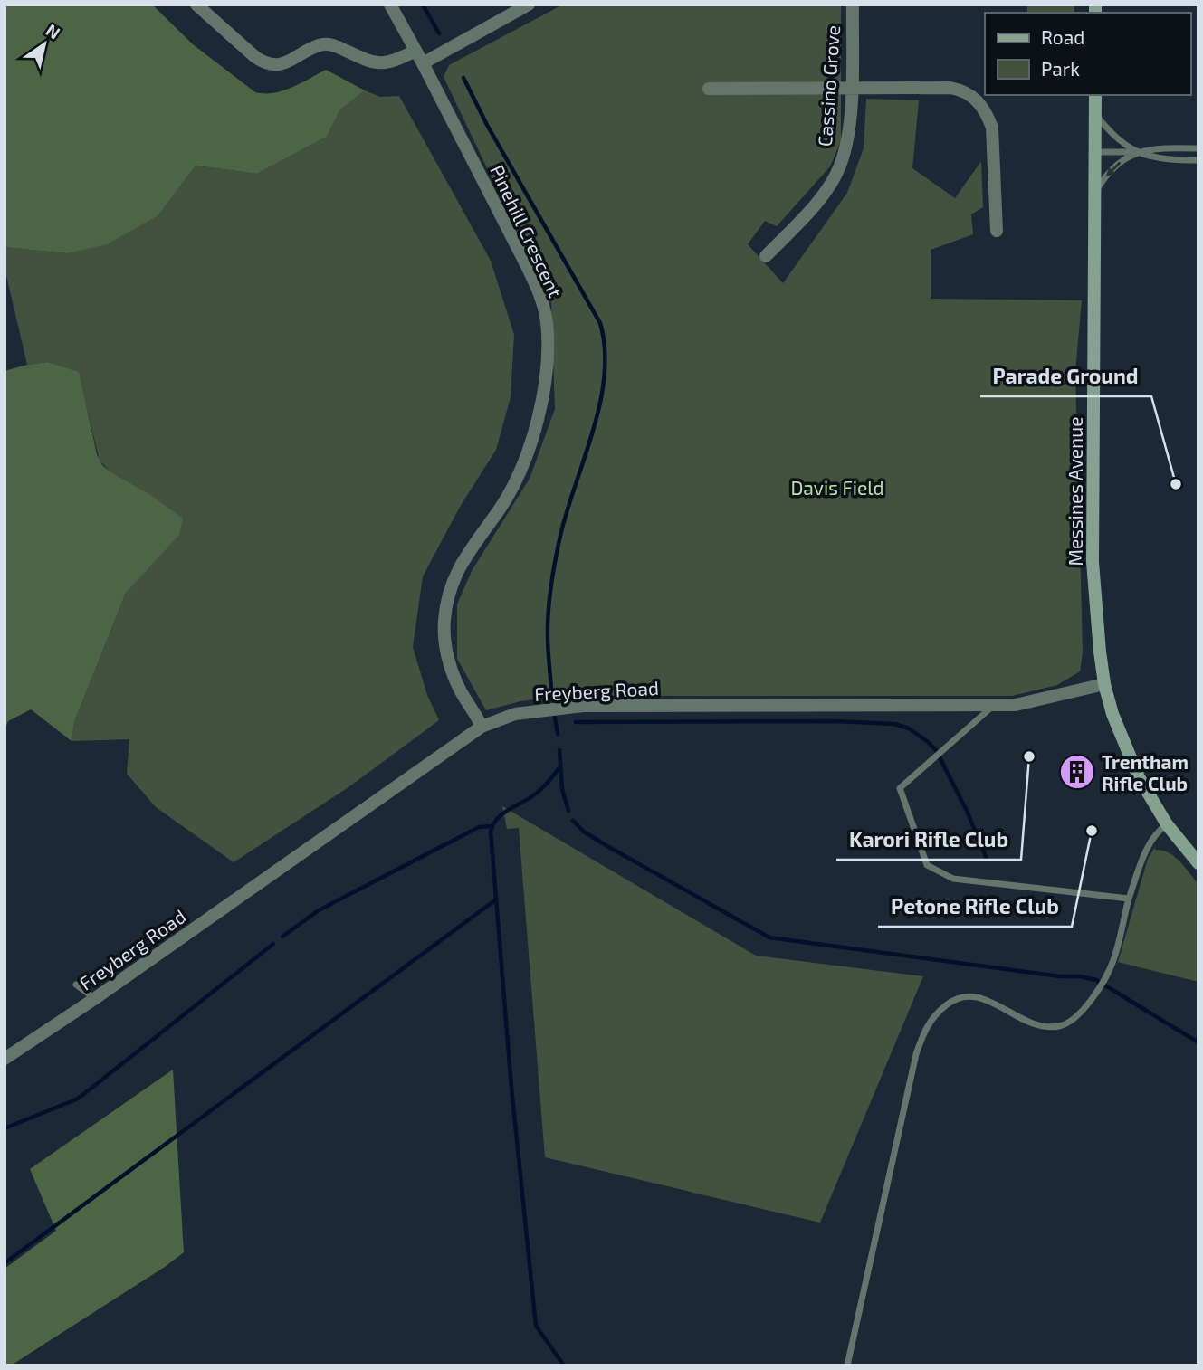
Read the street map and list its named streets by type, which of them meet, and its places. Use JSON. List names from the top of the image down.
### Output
{
  "streets": {
    "street": [
      "Cassino Grove",
      "Pinehill Crescent",
      "Messines Avenue",
      "Freyberg Road"
    ]
  },
  "crossings": [
    ["Pinehill Crescent", "Freyberg Road"],
    ["Messines Avenue", "Freyberg Road"]
  ],
  "parks": ["Davis Field"],
  "places": {
    "other": ["Parade Ground", "Karori Rifle Club", "Petone Rifle Club"],
    "building": ["Trentham Rifle Club"]
  },
  "legend": ["Road", "Park"],
  "north": "top right"
}
